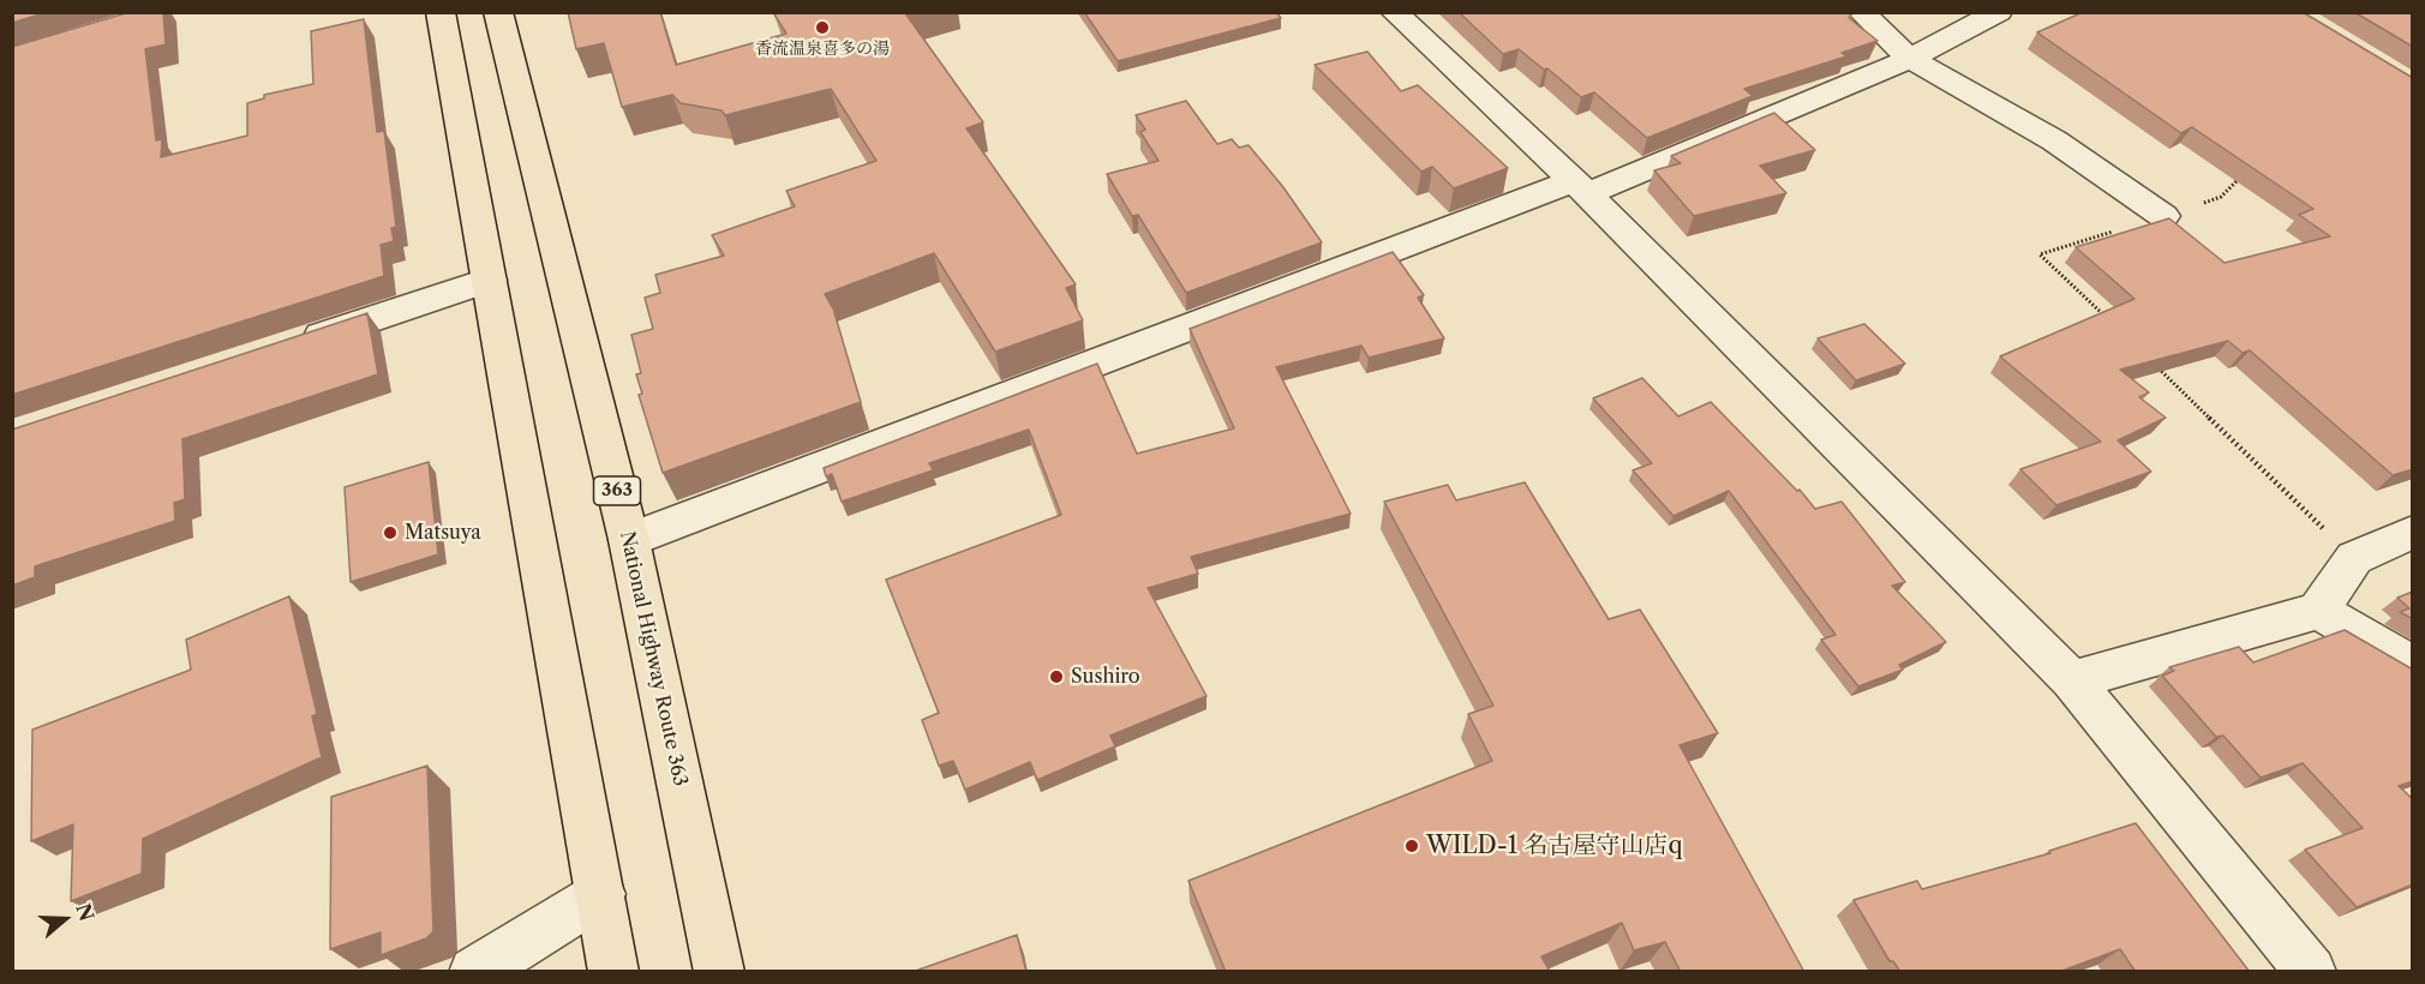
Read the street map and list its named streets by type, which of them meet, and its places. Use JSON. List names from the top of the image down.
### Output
{
  "streets": {
    "highway": ["363", "National Highway Route 363"]
  },
  "places": [
    "香流温泉喜多の湯",
    "Matsuya",
    "Sushiro",
    "WILD-1 名古屋守山店q"
  ],
  "north": "right"
}
